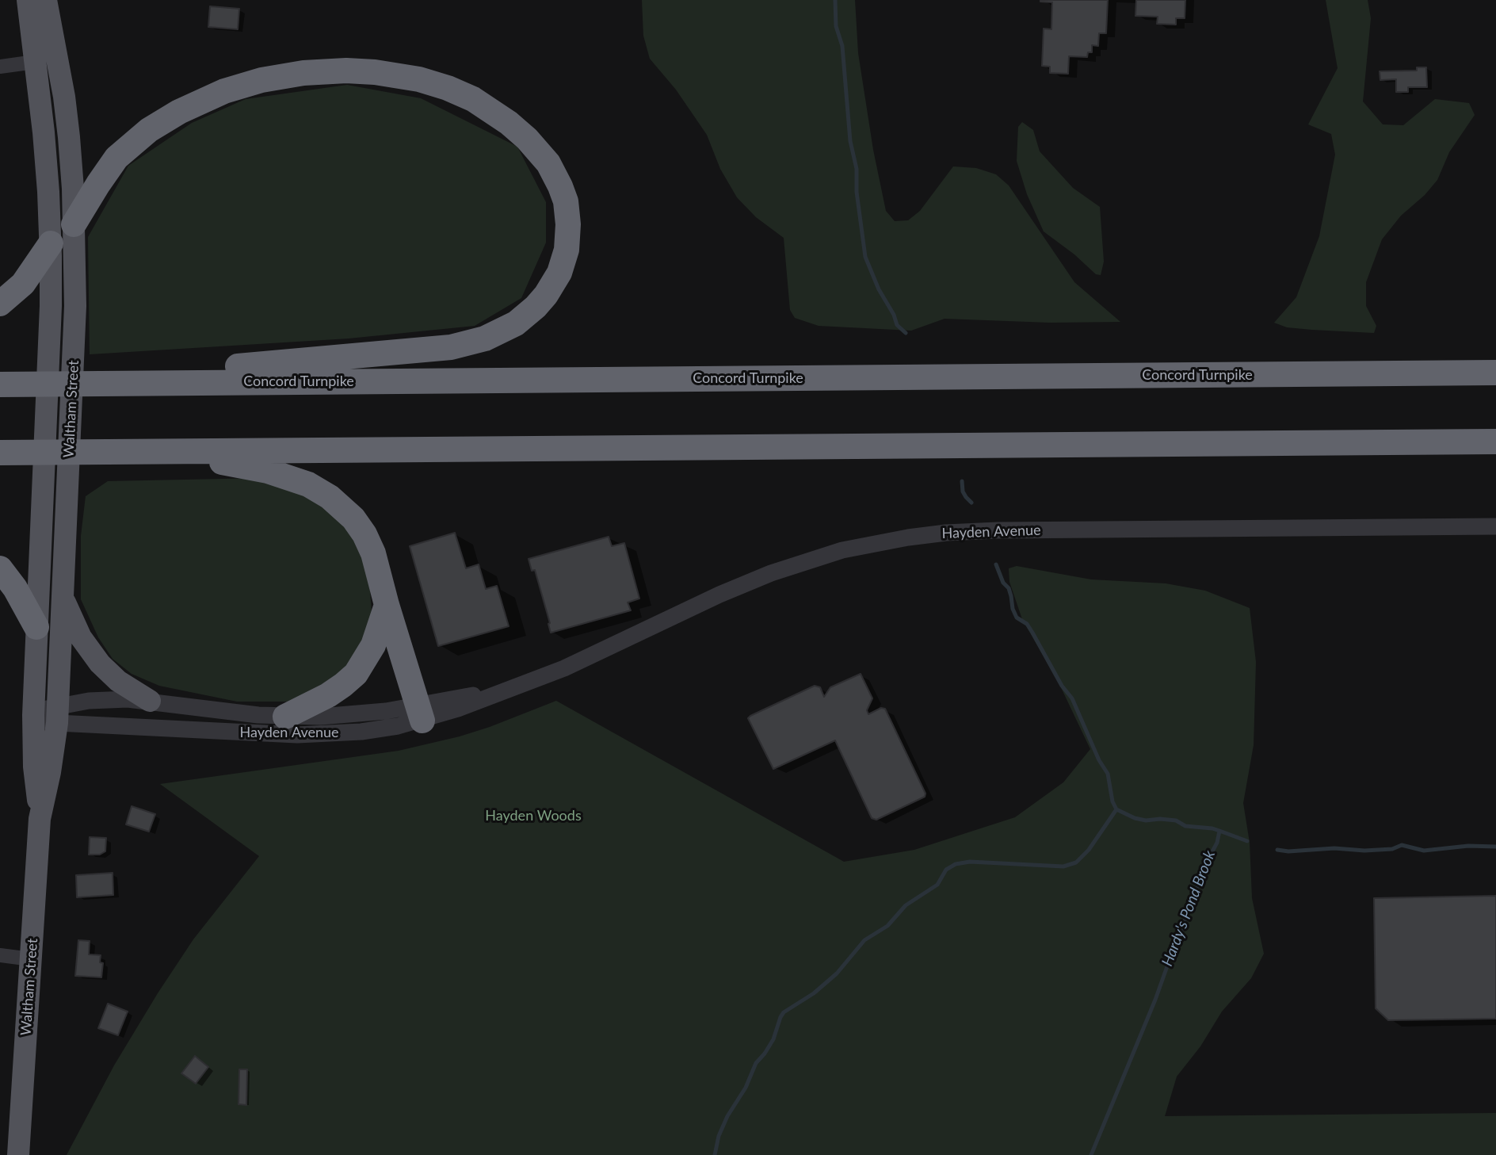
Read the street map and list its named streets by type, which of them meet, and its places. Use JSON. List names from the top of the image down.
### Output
{
  "streets": {
    "highway": ["Concord Turnpike"],
    "main road": ["Waltham Street"],
    "street": ["Hayden Avenue"]
  },
  "crossings": [
    ["Waltham Street", "Hayden Avenue"]
  ],
  "water": ["Hardy's Pond Brook"],
  "parks": ["Hayden Woods"]
}
